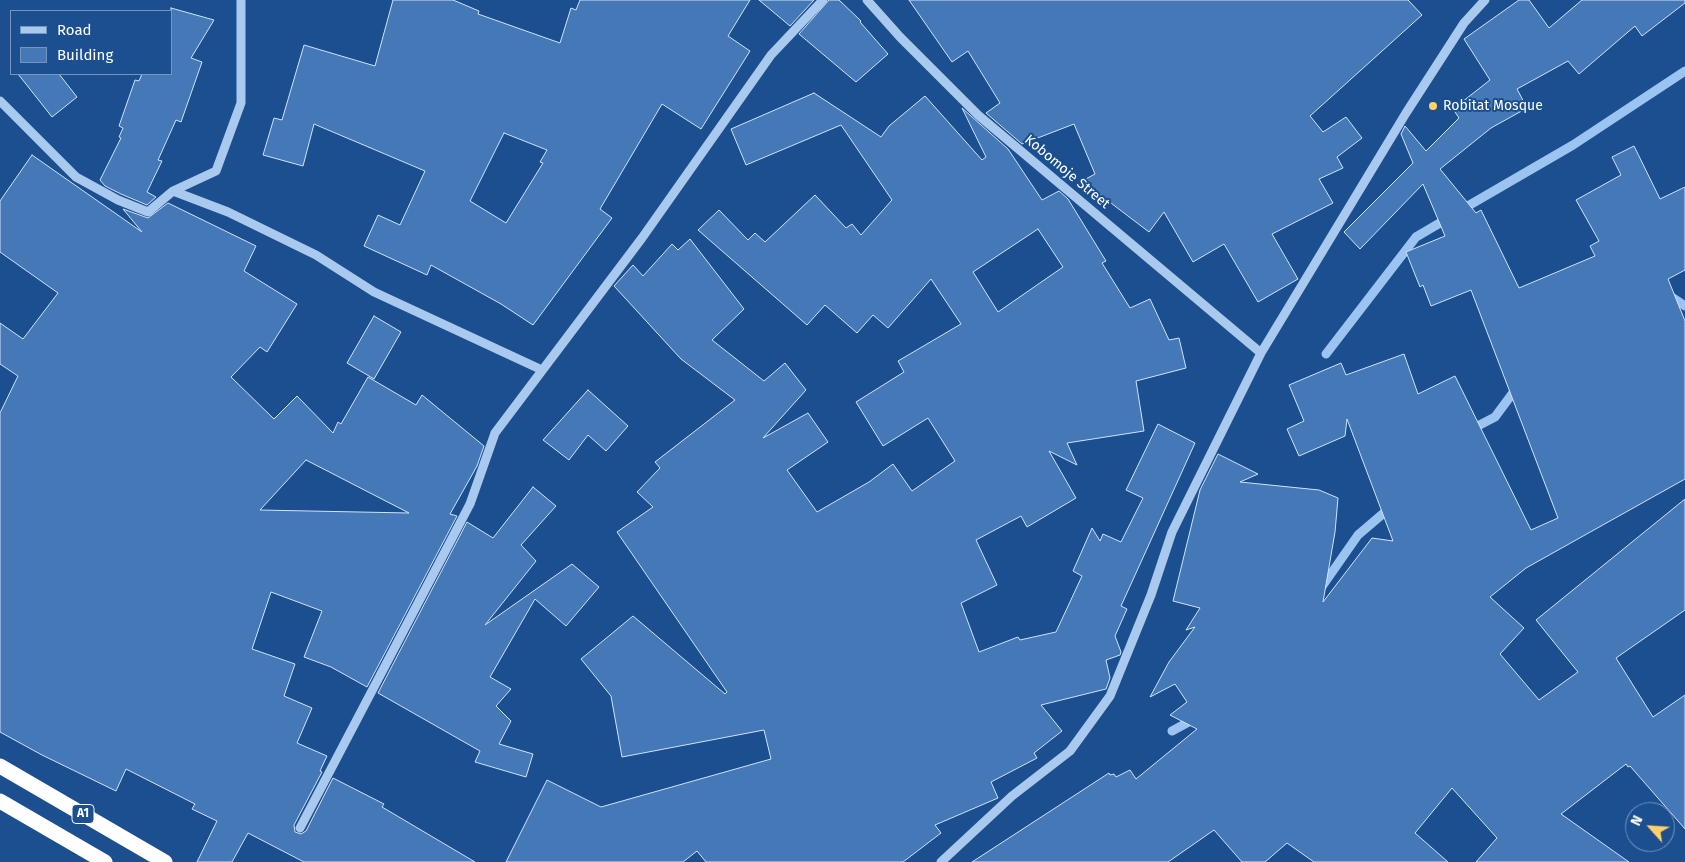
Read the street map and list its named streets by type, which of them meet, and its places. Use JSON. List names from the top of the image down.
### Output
{
  "streets": {
    "highway": ["A1"],
    "street": ["Kobomoje Street"]
  },
  "places": ["Robitat Mosque"],
  "legend": ["Road", "Building"],
  "north": "top left"
}
